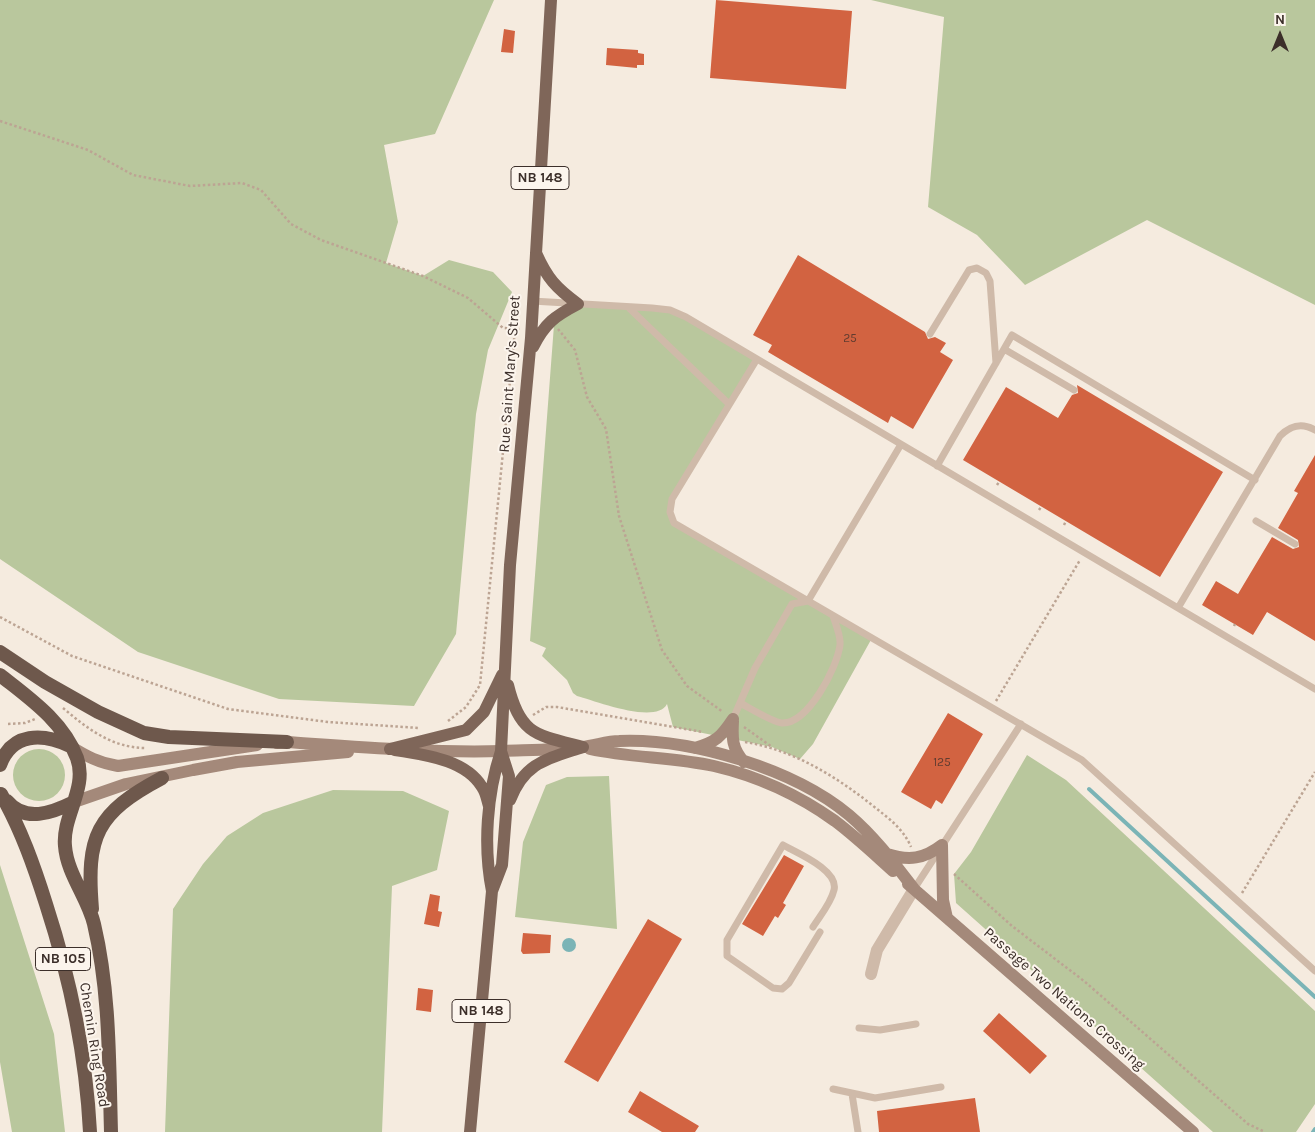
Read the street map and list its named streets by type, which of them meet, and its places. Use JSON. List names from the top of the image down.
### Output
{
  "streets": {
    "highway": ["NB 105", "Chemin Ring Road"],
    "main road": ["NB 148", "Rue Saint Mary's Street", "Passage Two Nations Crossing"]
  },
  "crossings": [
    ["Rue Saint Mary's Street", "Passage Two Nations Crossing"],
    ["Passage Two Nations Crossing", "Chemin Ring Road"]
  ],
  "house_numbers": ["25", "125"],
  "north": "top"
}
